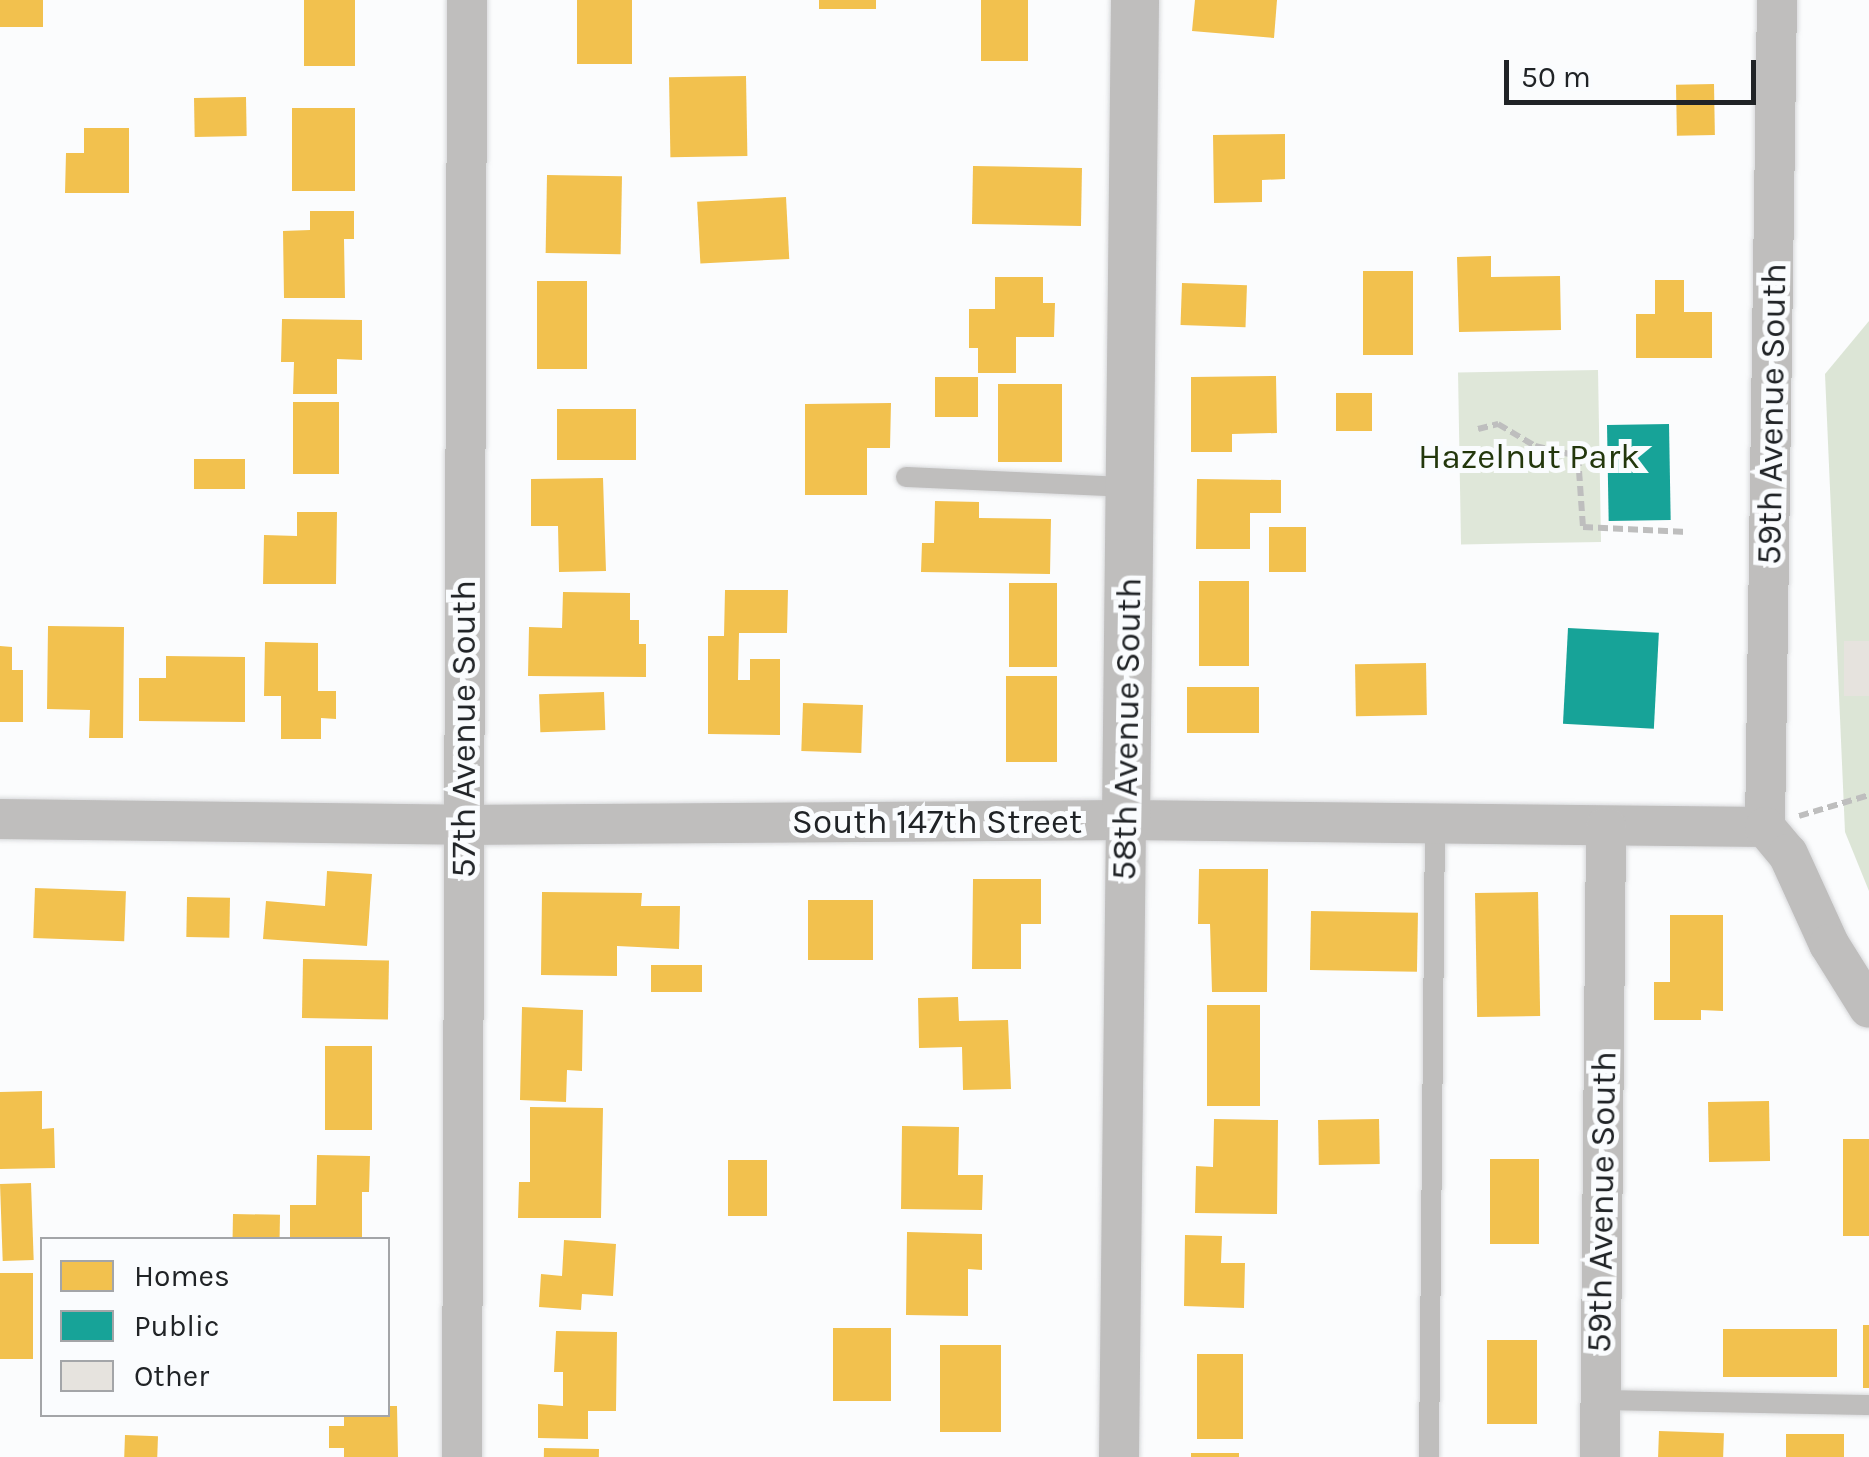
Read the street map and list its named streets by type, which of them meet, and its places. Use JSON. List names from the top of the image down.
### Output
{
  "streets": {
    "street": [
      "59th Avenue South",
      "57th Avenue South",
      "58th Avenue South",
      "South 147th Street"
    ]
  },
  "crossings": [
    ["59th Avenue South", "South 147th Street"],
    ["57th Avenue South", "South 147th Street"],
    ["58th Avenue South", "South 147th Street"]
  ],
  "parks": ["Hazelnut Park"],
  "legend": ["Homes", "Public", "Other"],
  "scale_bar": "50 m"
}
